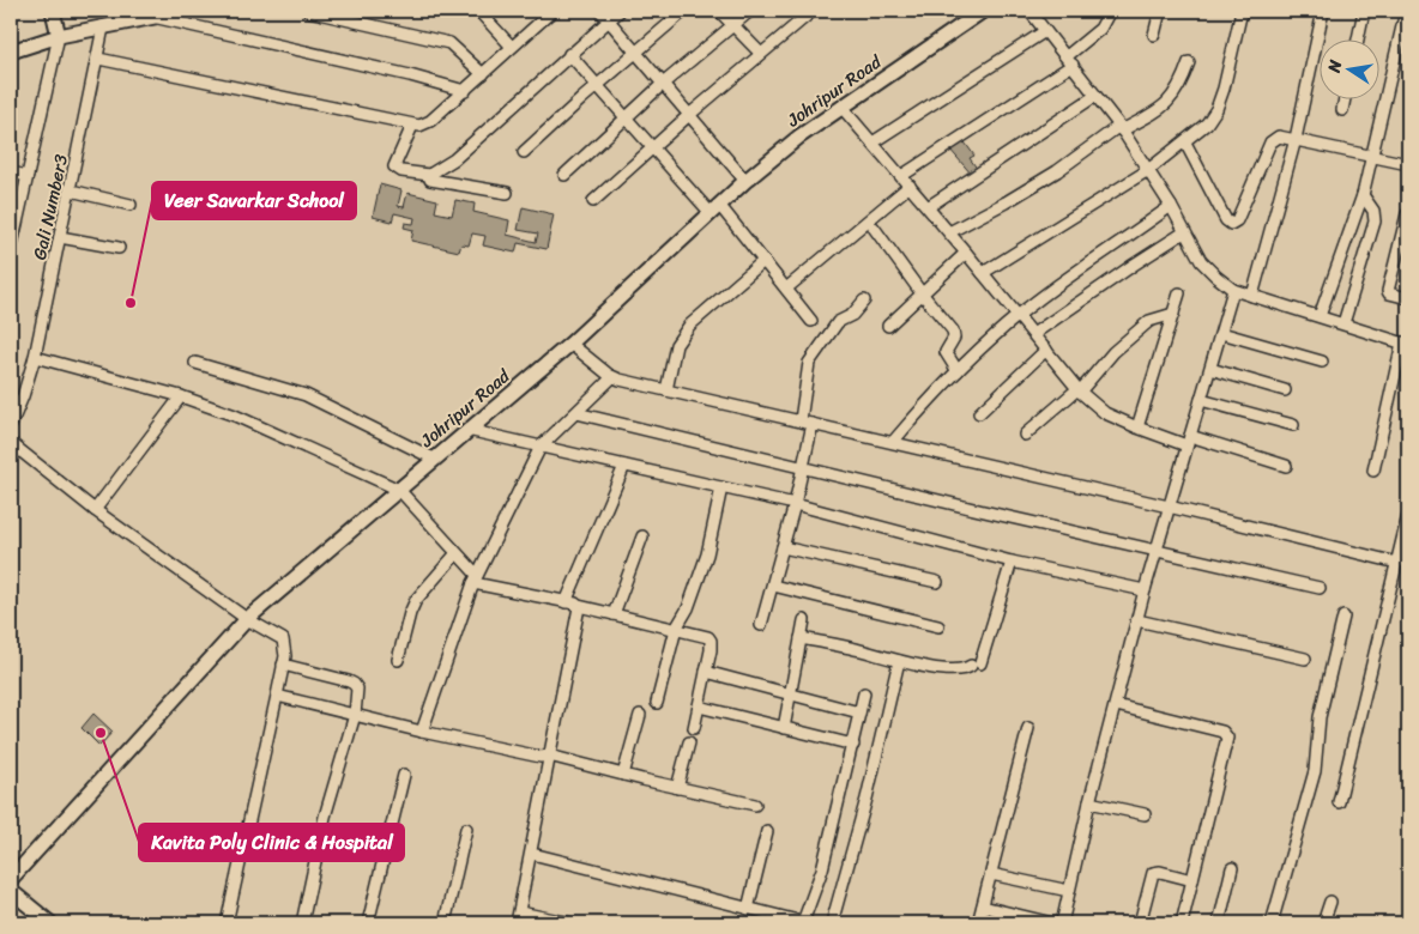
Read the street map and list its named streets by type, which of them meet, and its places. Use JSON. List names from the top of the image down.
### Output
{
  "streets": {
    "street": ["Johripur Road", "Gali Number3"]
  },
  "places": ["Veer Savarkar School", "Kavita Poly Clinic & Hospital"],
  "north": "left"
}
